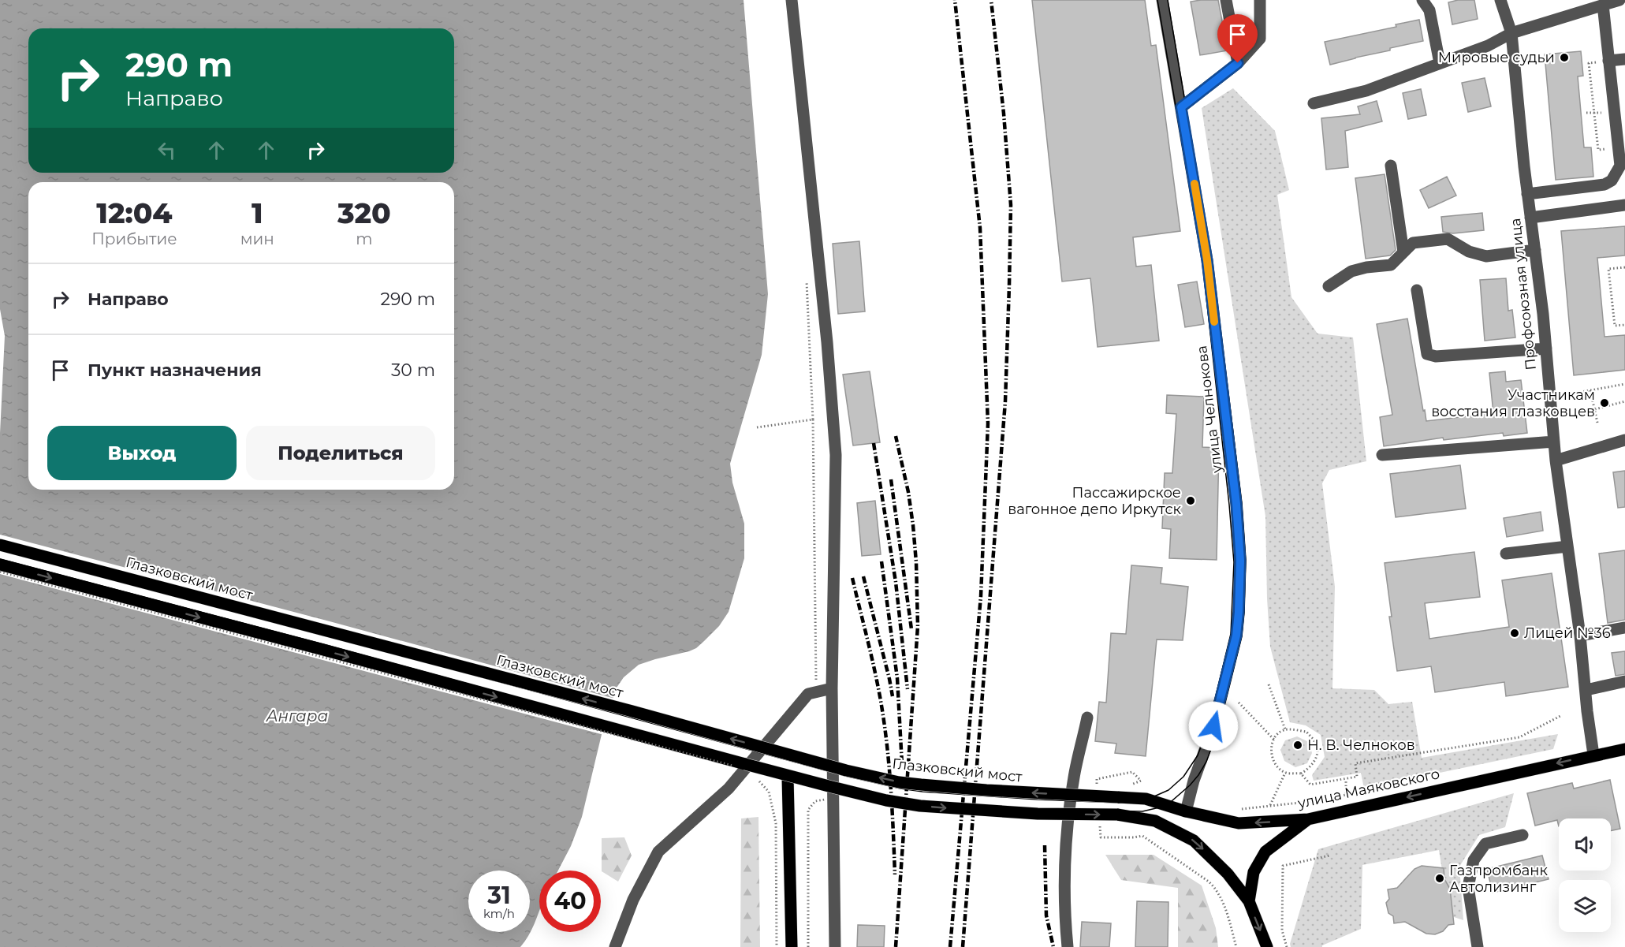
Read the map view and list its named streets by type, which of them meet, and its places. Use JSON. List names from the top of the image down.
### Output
{
  "streets": {
    "main road": ["Глазковский мост", "улица Маяковского"],
    "street": ["Профсоюзная улица", "улица Челнокова"]
  },
  "crossings": [
    ["Профсоюзная улица", "улица Маяковского"],
    ["улица Челнокова", "улица Маяковского"],
    ["Глазковский мост", "улица Маяковского"]
  ],
  "one_way": ["улица Маяковского"],
  "water": ["Ангара"],
  "places": [
    "Мировые судьи",
    "Участникам восстания глазковцев",
    "Пассажирское вагонное депо Иркутск",
    "Лицей №36",
    "Н. В. Челноков",
    "Газпромбанк Автолизинг"
  ],
  "page": {
    "turn": ["290 m", "Направо"],
    "eta": [
      "12:04",
      "Прибытие",
      "1",
      "мин",
      "320",
      "m"
    ],
    "list": [
      {
        "name": "Направо",
        "value": "290 m"
      },
      {
        "name": "Пункт назначения",
        "value": "30 m"
      }
    ],
    "buttons": ["Выход", "Поделиться"],
    "speed": "31 km/h",
    "limit": "40"
  }
}
